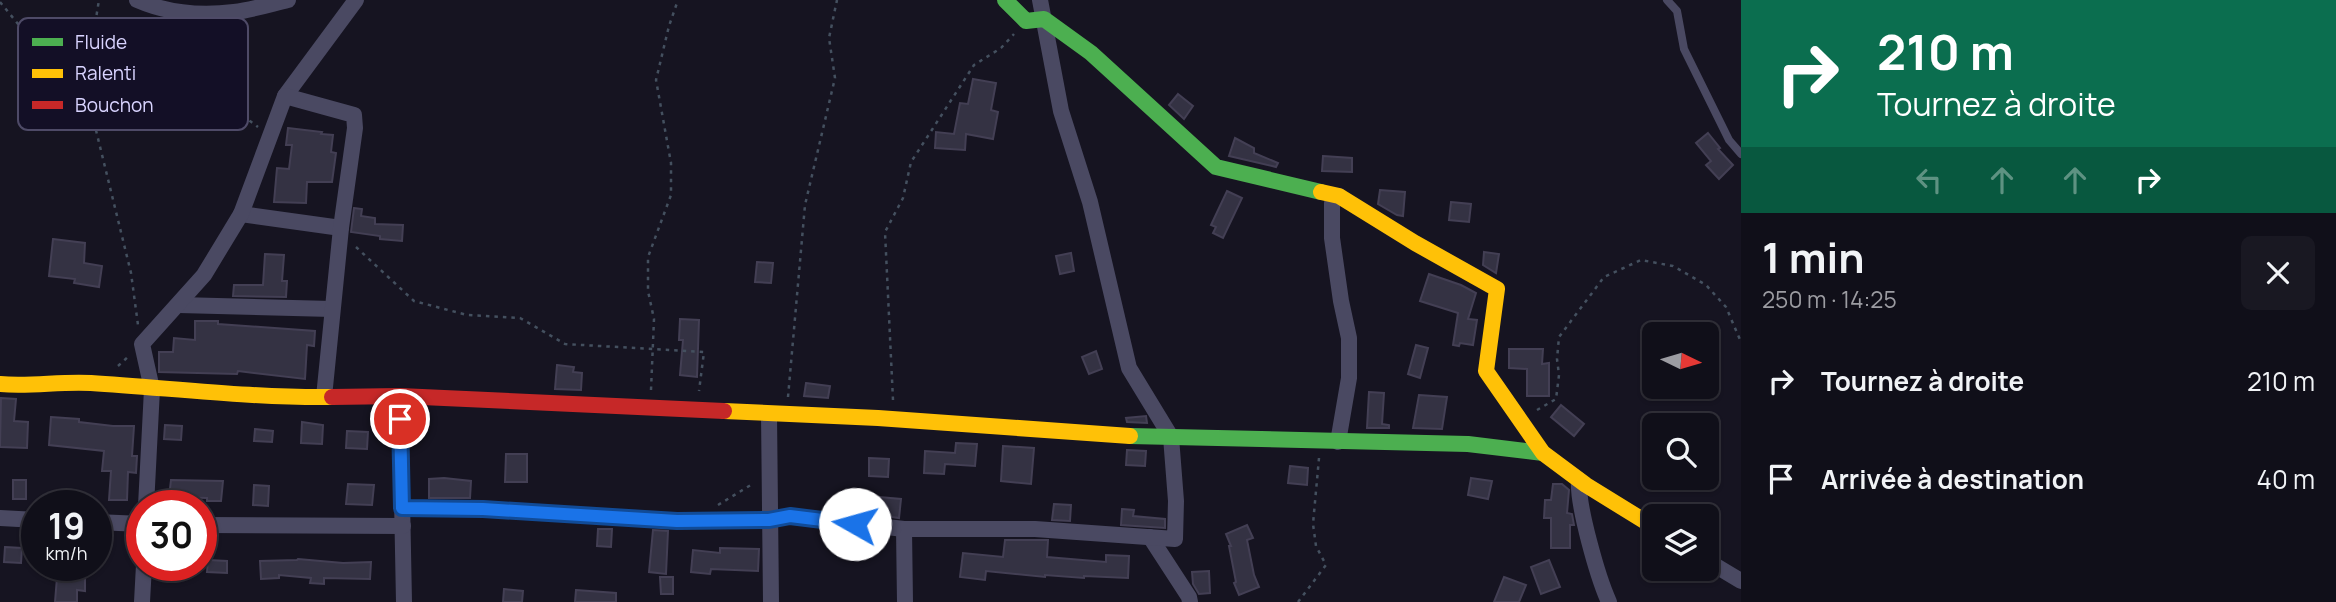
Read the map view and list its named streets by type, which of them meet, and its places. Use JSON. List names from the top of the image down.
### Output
{
  "legend": ["Fluide", "Ralenti", "Bouchon"],
  "north": "right",
  "page": {
    "turn": ["210 m", "Tournez à droite"],
    "heading": ["1 min", "250 m · 14:25"],
    "list": [
      {
        "name": "Tournez à droite",
        "value": "210 m"
      },
      {
        "name": "Arrivée à destination",
        "value": "40 m"
      }
    ],
    "speed": "19 km/h",
    "limit": "30"
  }
}
